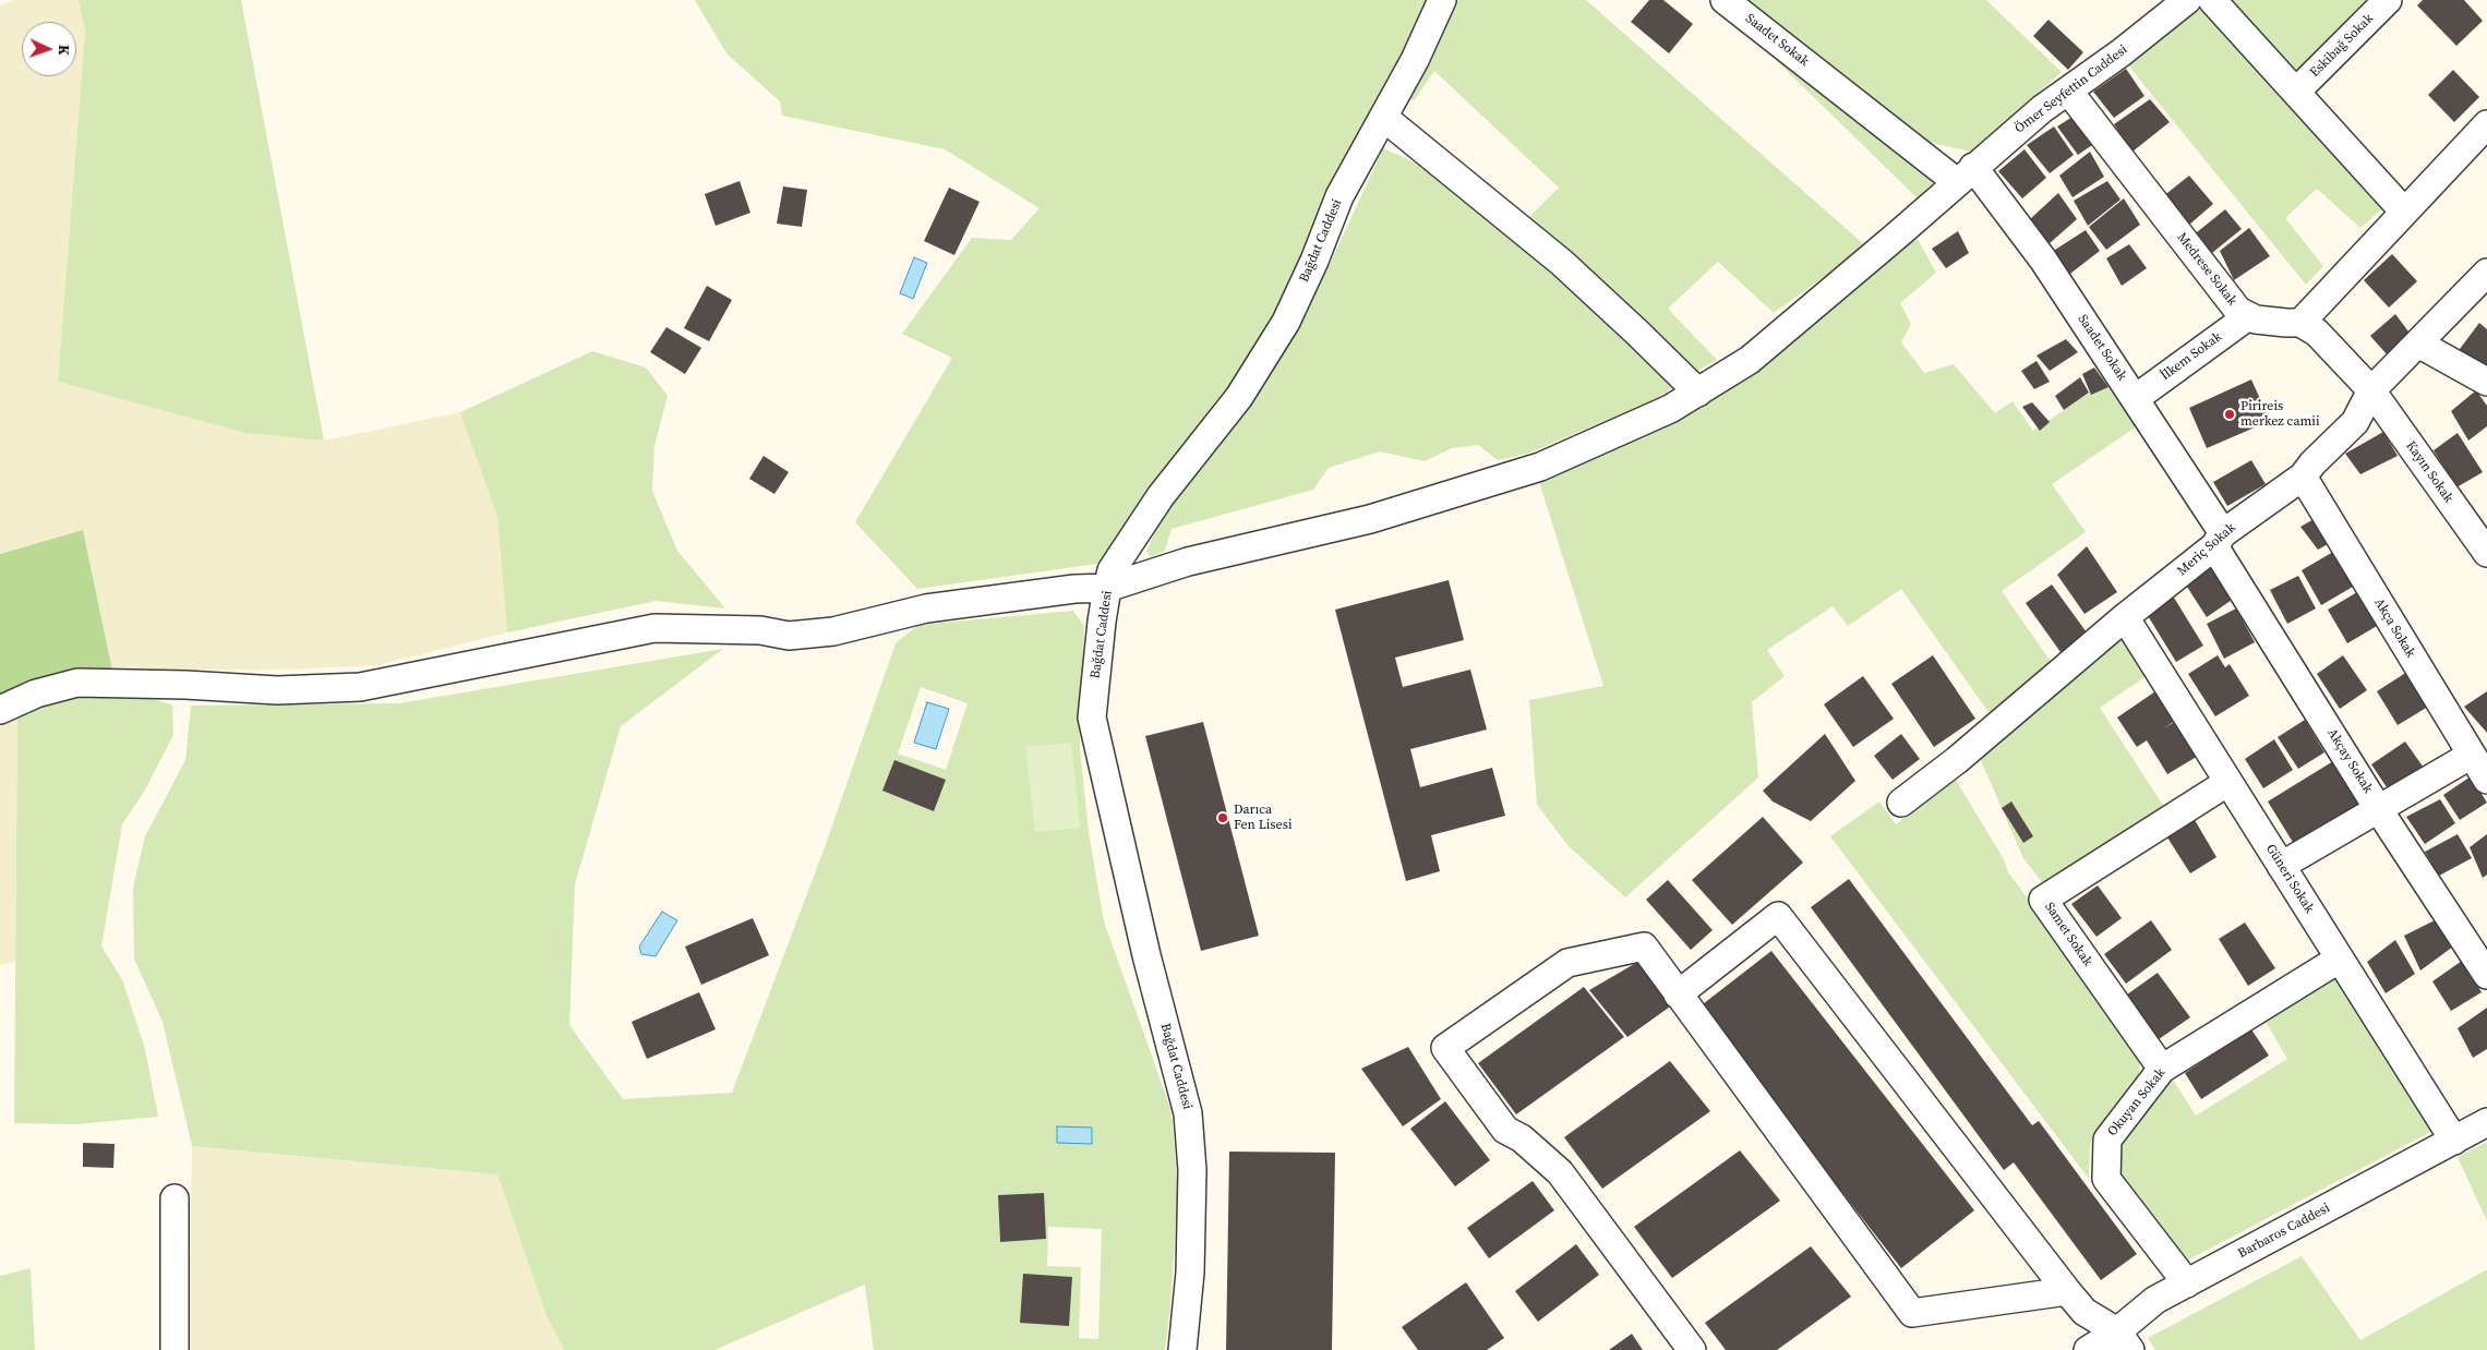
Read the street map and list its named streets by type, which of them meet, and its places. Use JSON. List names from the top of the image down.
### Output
{
  "streets": {
    "street": [
      "Saadet Sokak",
      "Eskibağ Sokak",
      "Ömer Seyfettin Caddesi",
      "Bağdat Caddesi",
      "Medrese Sokak",
      "İlkem Sokak",
      "Kayın Sokak",
      "Meriç Sokak",
      "Akça Sokak",
      "Akçay Sokak",
      "Güneri Sokak",
      "Samet Sokak",
      "Okuyan Sokak",
      "Barbaros Caddesi"
    ]
  },
  "crossings": [
    ["Saadet Sokak", "Ömer Seyfettin Caddesi"],
    ["Saadet Sokak", "İlkem Sokak"],
    ["Saadet Sokak", "Meriç Sokak"],
    ["Saadet Sokak", "Akçay Sokak"],
    ["Ömer Seyfettin Caddesi", "Bağdat Caddesi"],
    ["Ömer Seyfettin Caddesi", "Medrese Sokak"],
    ["Medrese Sokak", "İlkem Sokak"],
    ["Medrese Sokak", "Kayın Sokak"],
    ["Kayın Sokak", "Meriç Sokak"],
    ["Meriç Sokak", "Akça Sokak"],
    ["Meriç Sokak", "Akçay Sokak"],
    ["Meriç Sokak", "Güneri Sokak"],
    ["Güneri Sokak", "Samet Sokak"],
    ["Güneri Sokak", "Okuyan Sokak"],
    ["Güneri Sokak", "Barbaros Caddesi"],
    ["Samet Sokak", "Okuyan Sokak"],
    ["Okuyan Sokak", "Barbaros Caddesi"]
  ],
  "places": ["Pirireis merkez camii", "Darıca Fen Lisesi"],
  "north": "right"
}
